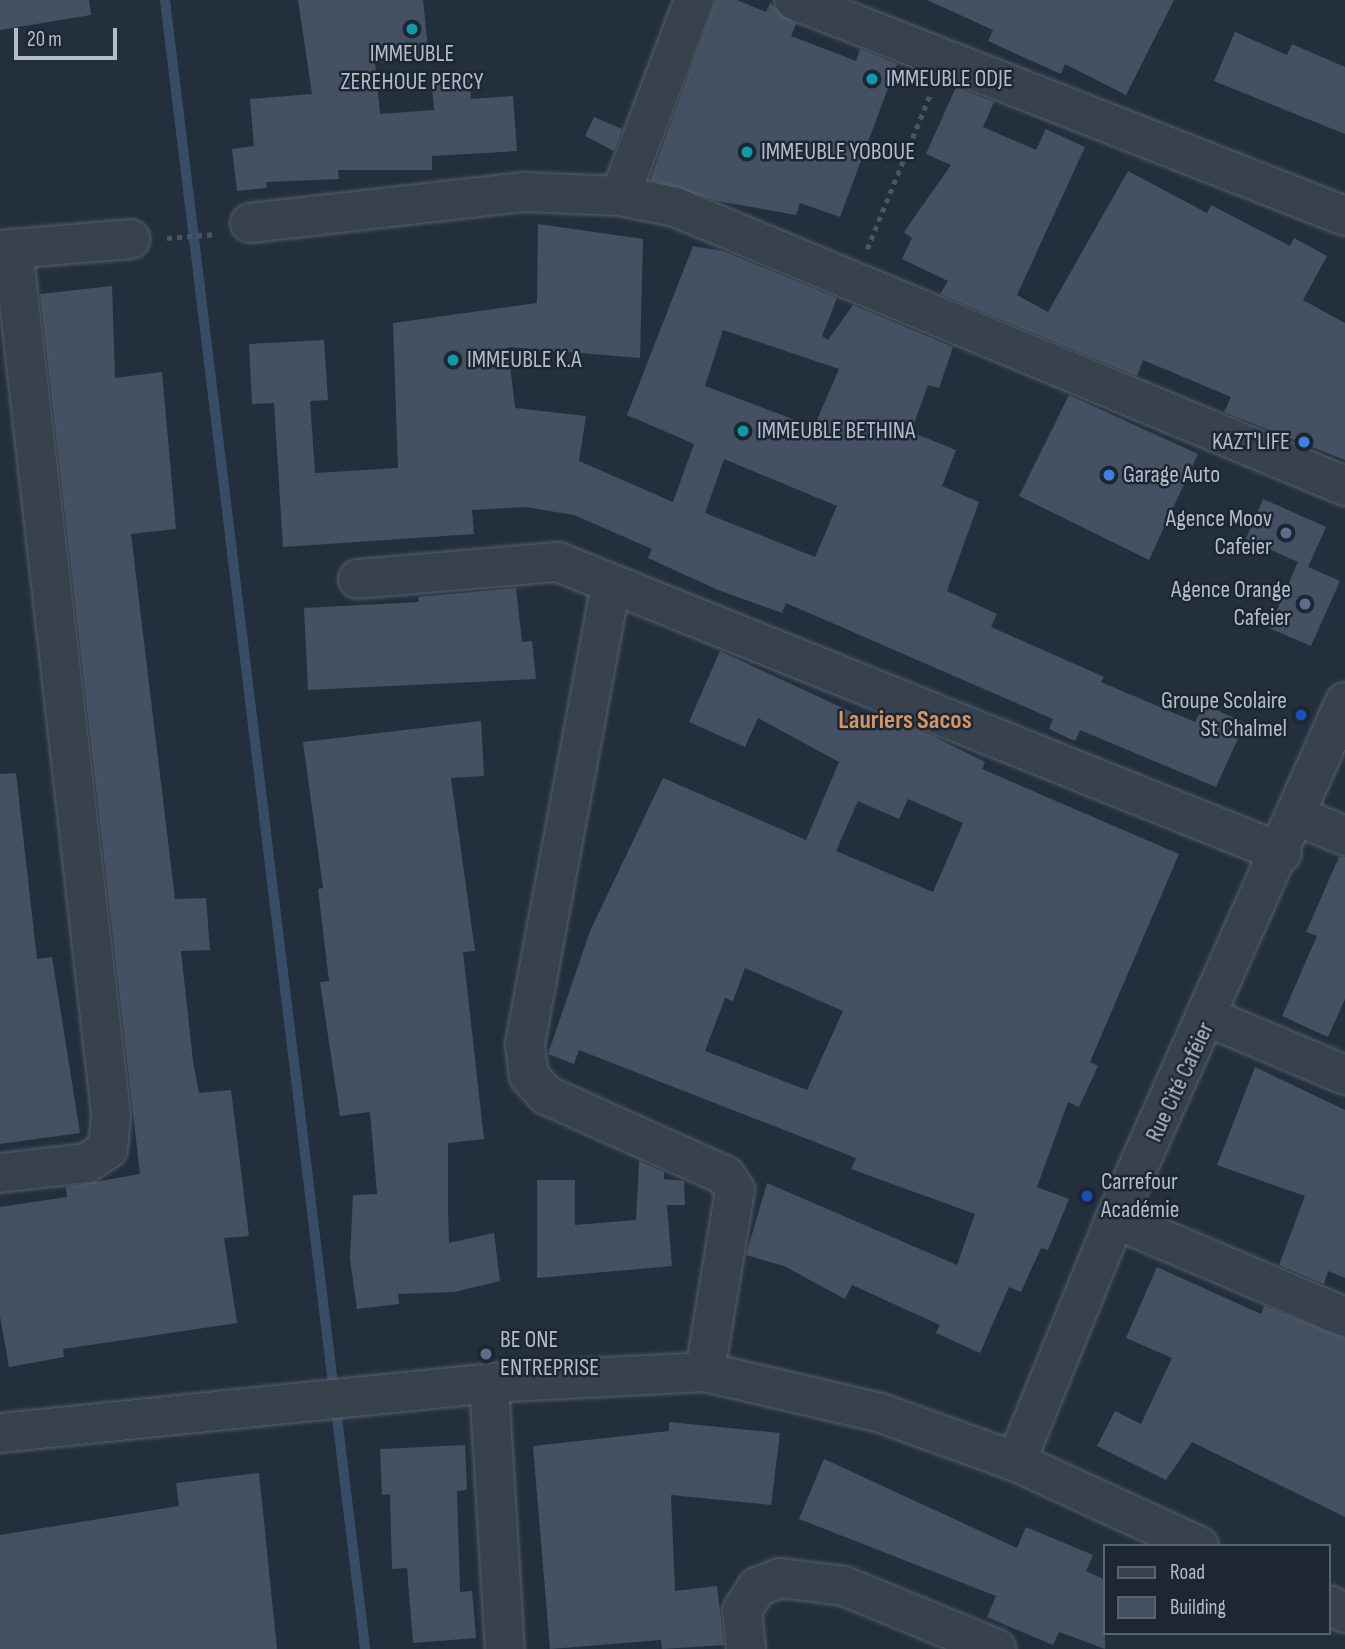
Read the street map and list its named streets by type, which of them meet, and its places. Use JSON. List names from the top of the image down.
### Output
{
  "streets": {
    "street": ["Rue Cité Caféier"]
  },
  "districts": ["Lauriers Sacos"],
  "places": [
    "IMMEUBLE ZEREHOUE PERCY",
    "IMMEUBLE ODJE",
    "IMMEUBLE YOBOUE",
    "IMMEUBLE K.A",
    "IMMEUBLE BETHINA",
    "KAZT'LIFE",
    "Garage Auto",
    "Agence Moov Cafeier",
    "Agence Orange Cafeier",
    "Groupe Scolaire St Chalmel",
    "Carrefour Académie",
    "BE ONE ENTREPRISE"
  ],
  "legend": ["Road", "Building"],
  "scale_bar": "20 m"
}
